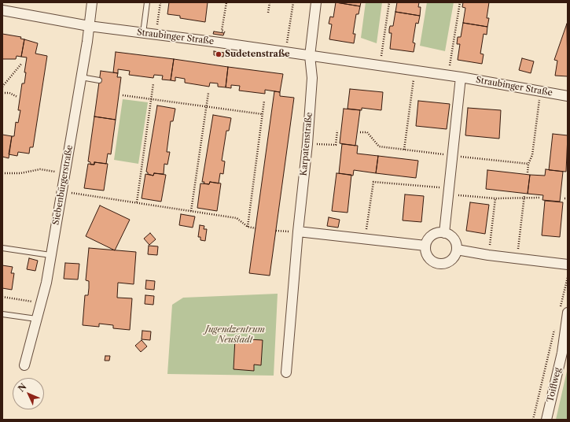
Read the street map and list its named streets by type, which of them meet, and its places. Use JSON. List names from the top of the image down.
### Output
{
  "streets": {
    "street": [
      "Straubinger Straße",
      "Karpatenstraße",
      "Siebenbürgerstraße",
      "Toiflweg"
    ]
  },
  "crossings": [
    ["Straubinger Straße", "Karpatenstraße"],
    ["Straubinger Straße", "Siebenbürgerstraße"]
  ],
  "parks": ["Jugendzentrum Neustadt"],
  "places": ["Sudetenstraße"],
  "north": "top left"
}
